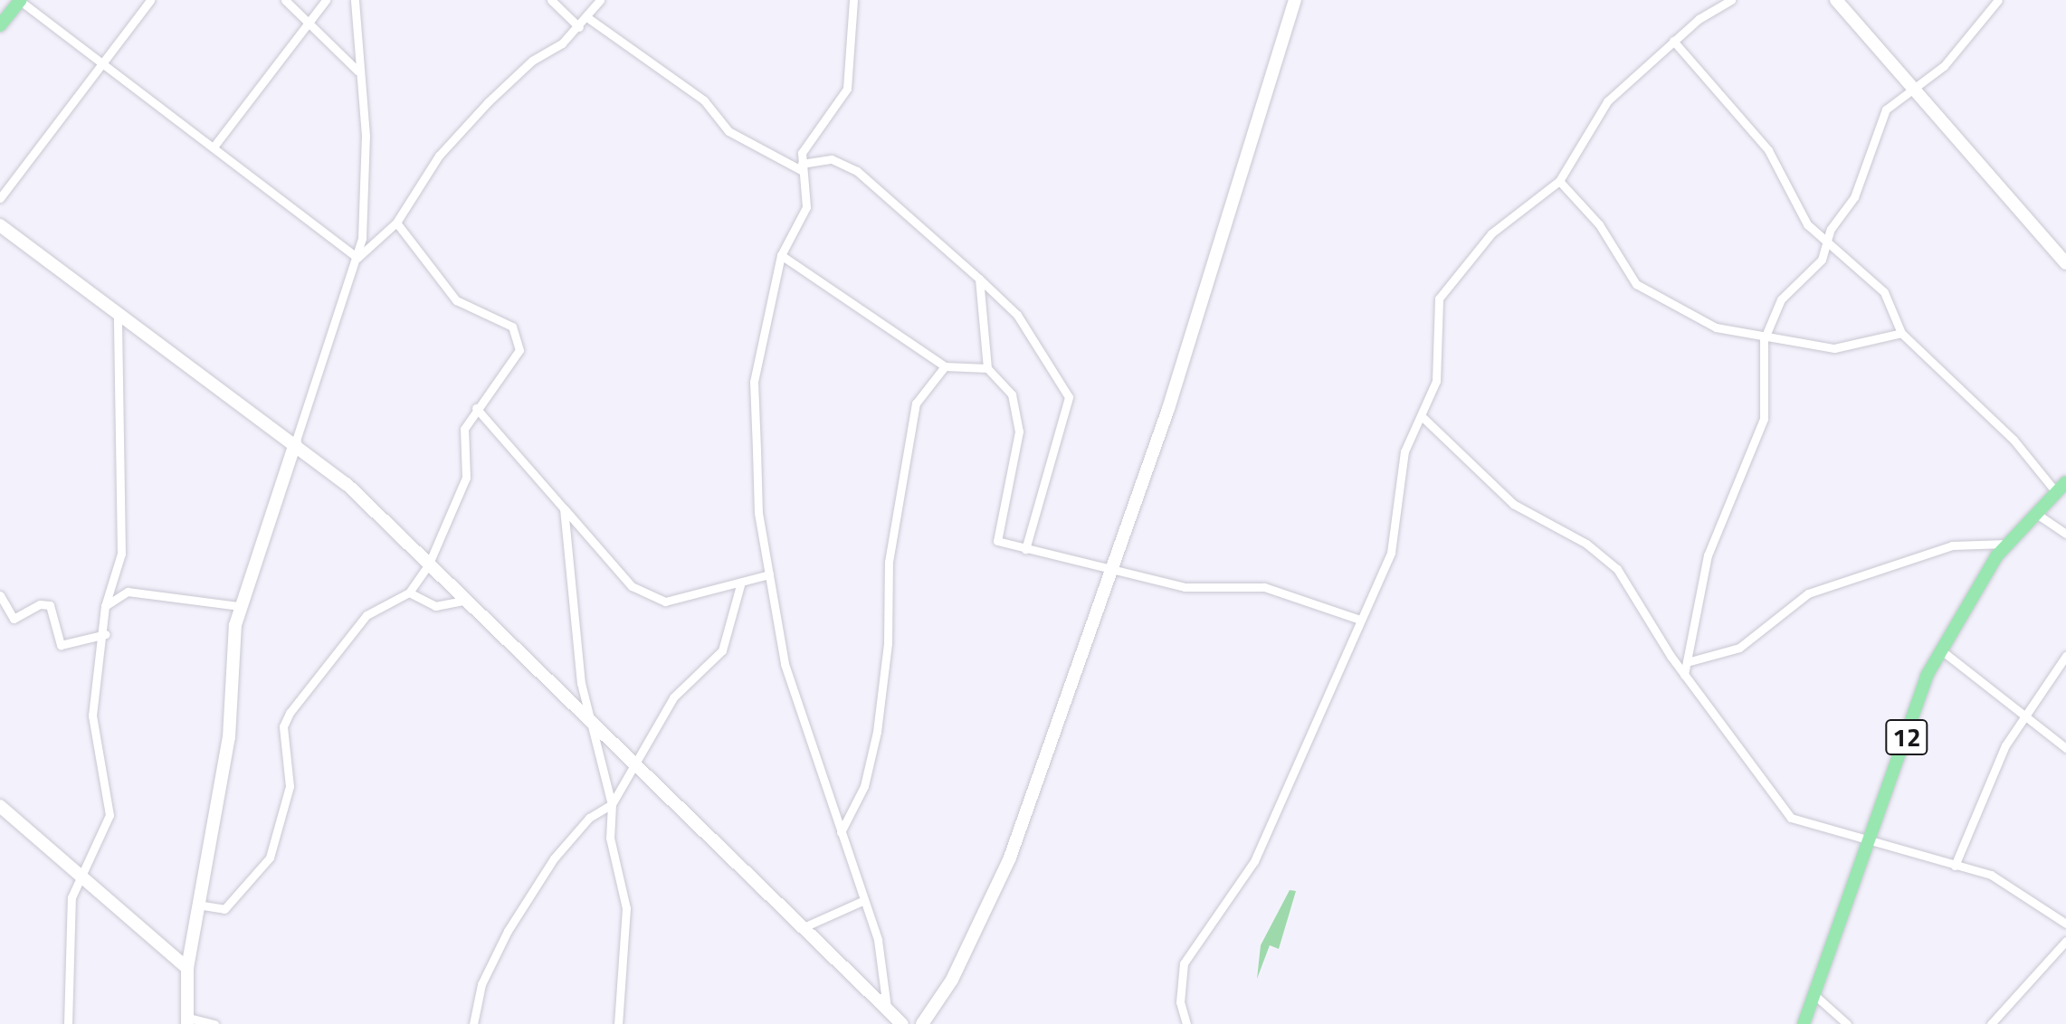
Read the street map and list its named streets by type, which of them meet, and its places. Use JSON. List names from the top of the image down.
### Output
{
  "streets": {
    "main road": ["12"]
  }
}
